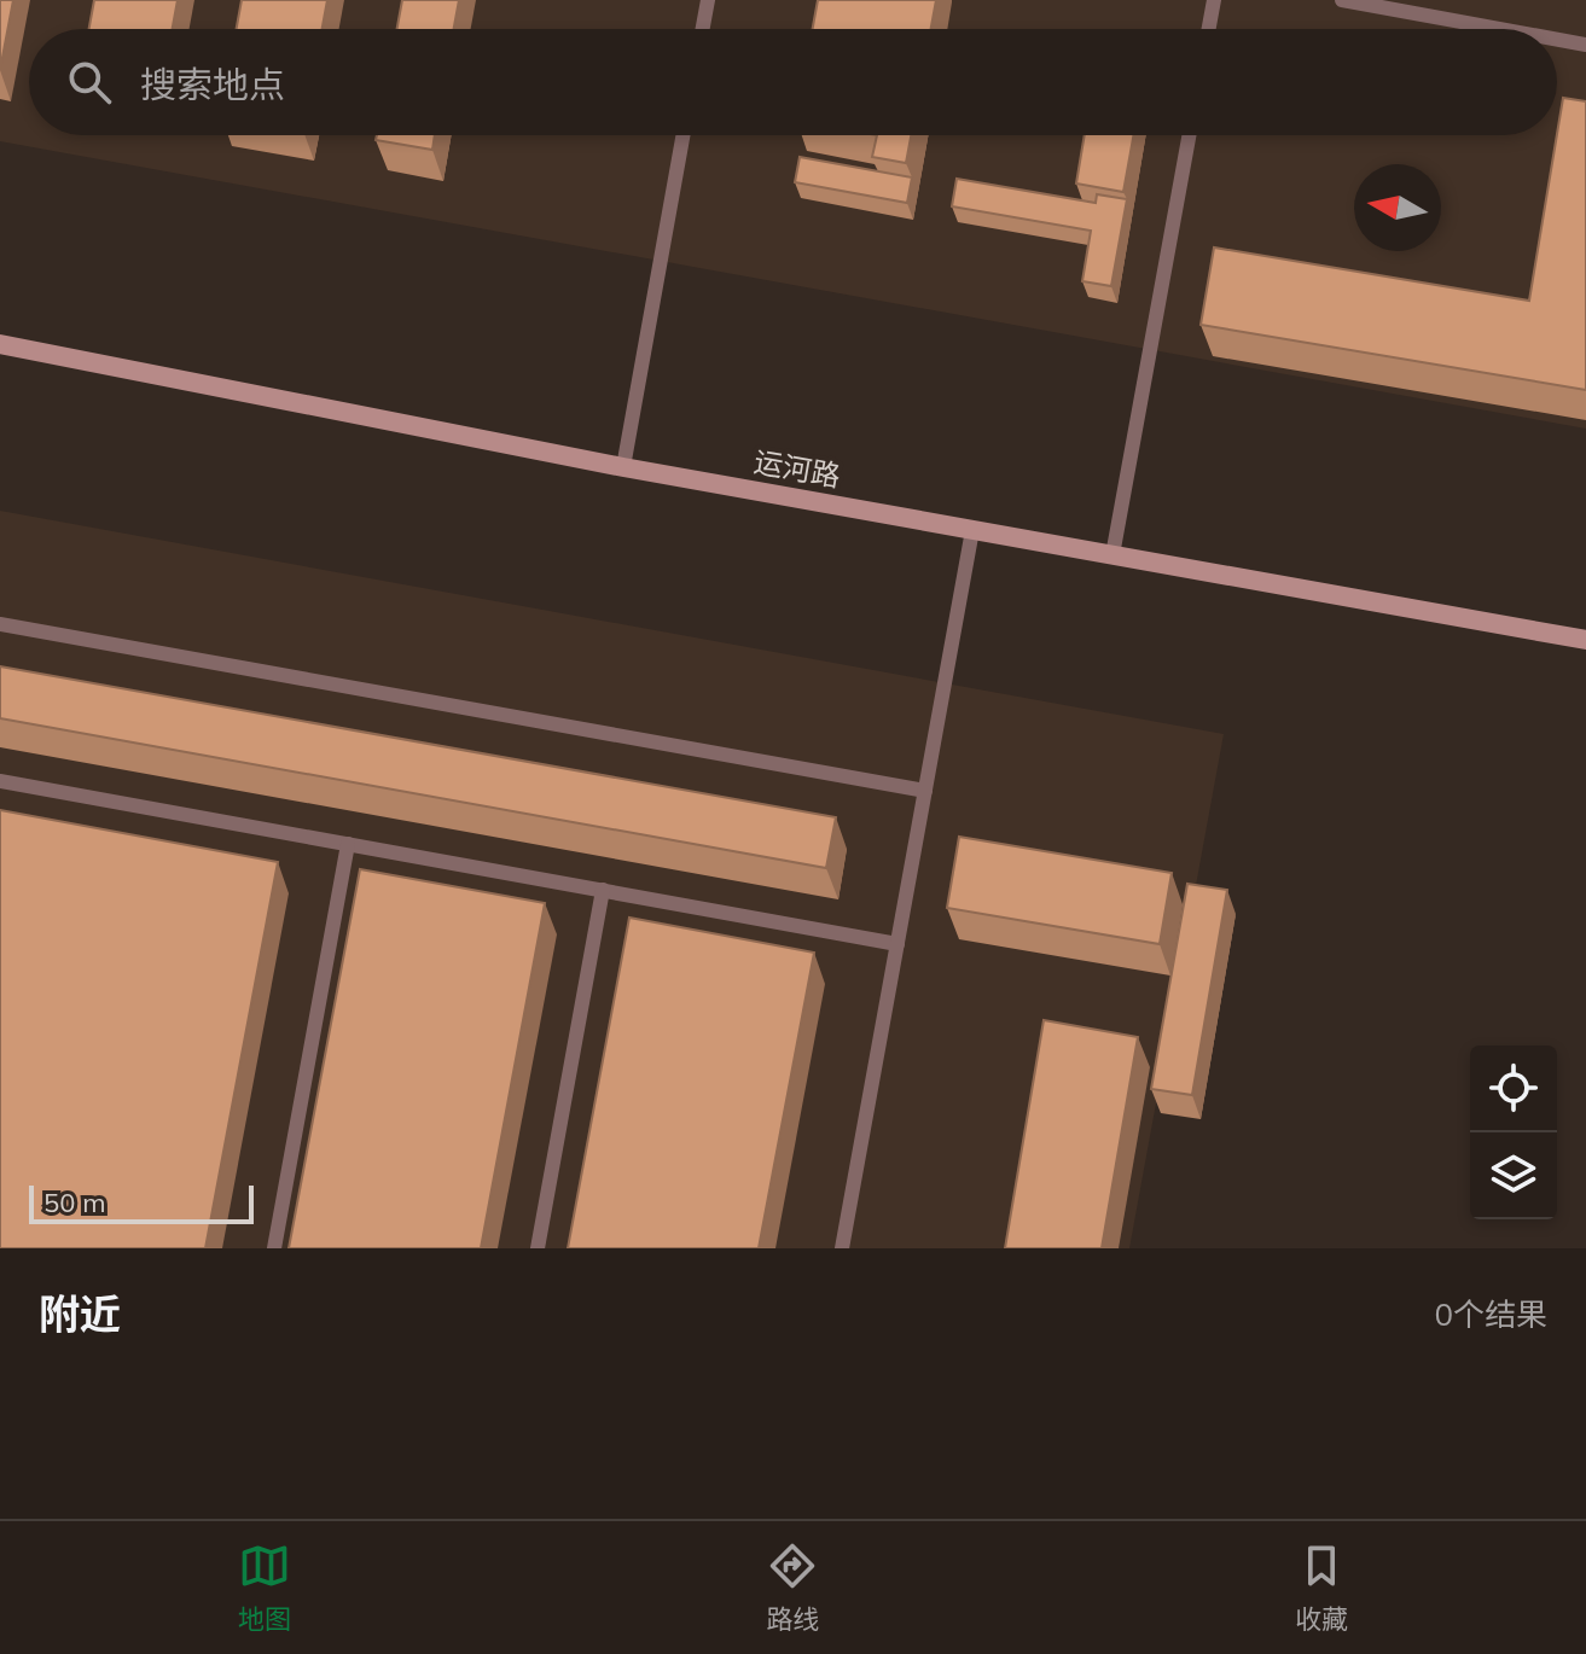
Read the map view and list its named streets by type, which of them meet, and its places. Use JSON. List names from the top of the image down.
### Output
{
  "streets": {
    "main road": ["运河路"]
  },
  "scale_bar": "50 m",
  "north": "left",
  "page": {
    "search": "搜索地点",
    "scale": "50 m",
    "heading": ["附近", "0个结果"],
    "nav": ["地图", "路线", "收藏"]
  }
}
